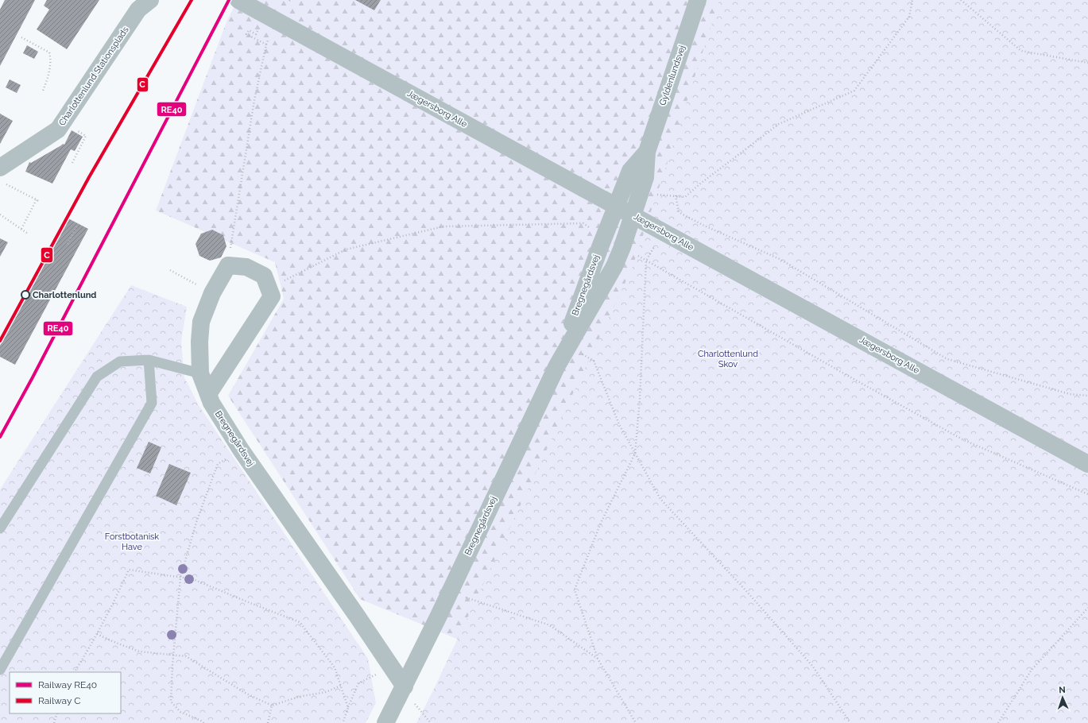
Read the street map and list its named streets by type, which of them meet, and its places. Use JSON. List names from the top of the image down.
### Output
{
  "streets": {
    "street": [
      "Gyldenlundsvej",
      "Charlottenlund Stationsplads",
      "Jægersborg Alle",
      "Bregnegårdsvej"
    ]
  },
  "crossings": [
    ["Gyldenlundsvej", "Jægersborg Alle"],
    ["Gyldenlundsvej", "Bregnegårdsvej"],
    ["Jægersborg Alle", "Bregnegårdsvej"]
  ],
  "parks": ["Charlottenlund Skov", "Forstbotanisk Have"],
  "places": ["Charlottenlund"],
  "lines": ["rail line RE40", "rail line C"],
  "legend": ["Railway RE40", "Railway C"],
  "north": "top"
}
